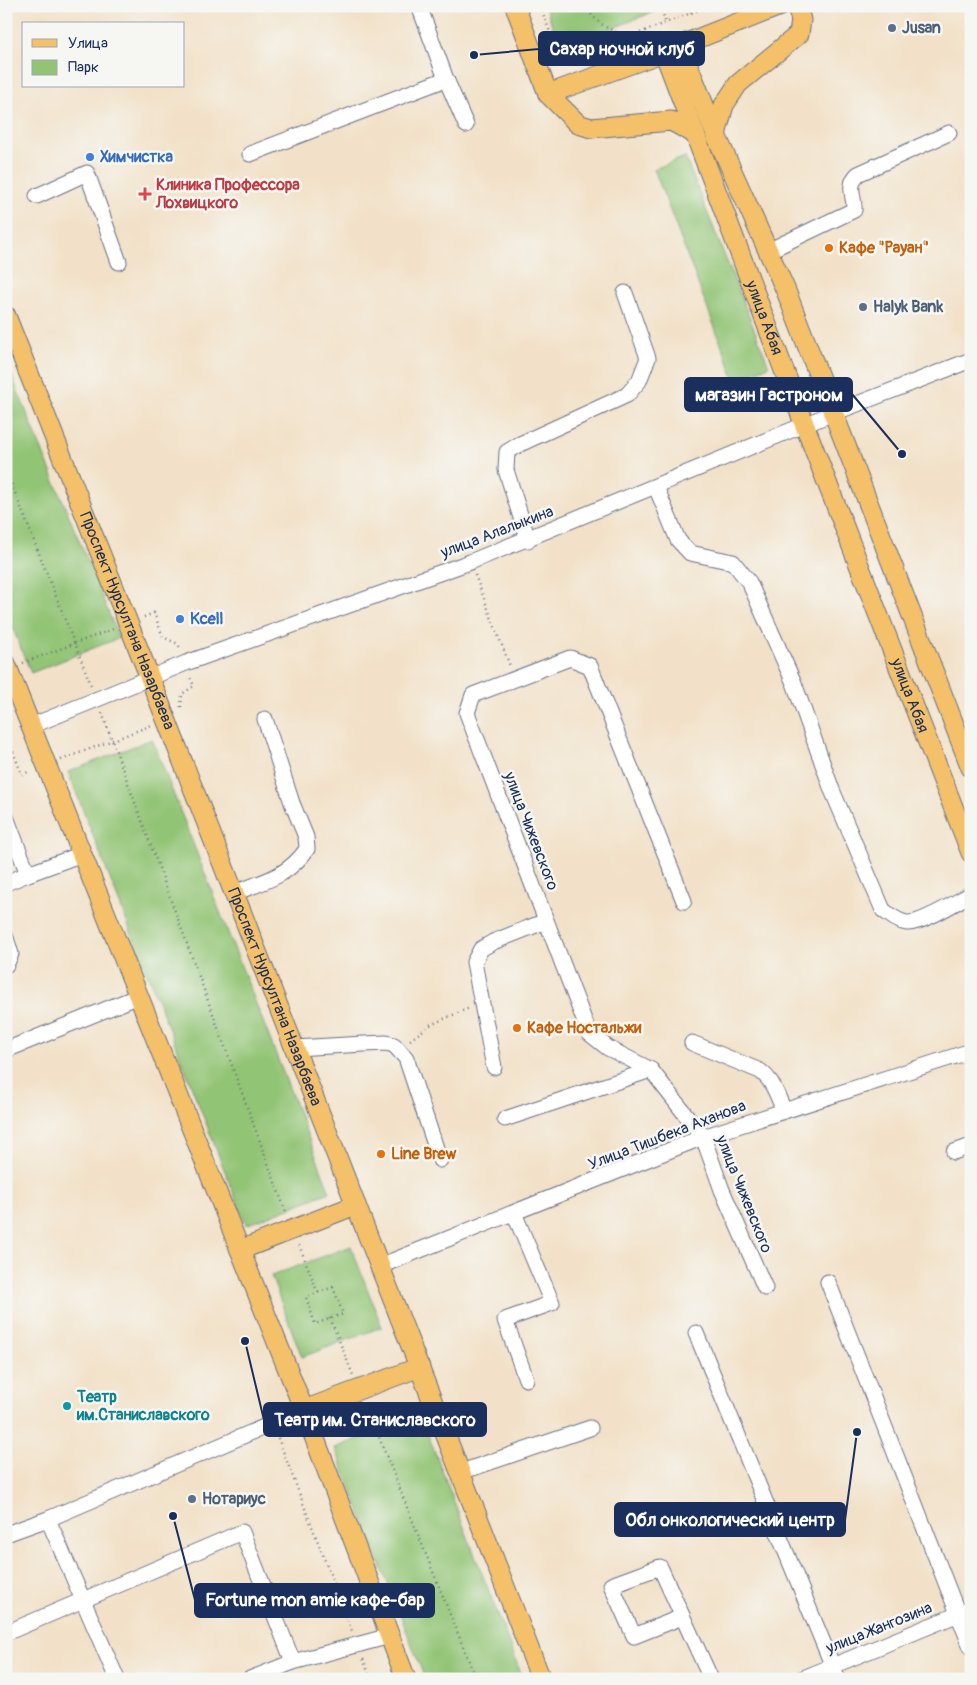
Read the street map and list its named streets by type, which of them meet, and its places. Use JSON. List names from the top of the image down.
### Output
{
  "streets": {
    "main road": ["улица Абая", "Проспект Нурсултана Назарбаева"],
    "street": [
      "улица Алалыкина",
      "улица Чижевского",
      "Улица Тишбека Аханова",
      "улица Жангозина"
    ]
  },
  "crossings": [
    ["улица Абая", "улица Алалыкина"],
    ["улица Алалыкина", "Проспект Нурсултана Назарбаева"],
    ["Проспект Нурсултана Назарбаева", "Улица Тишбека Аханова"],
    ["улица Чижевского", "Улица Тишбека Аханова"]
  ],
  "places": {
    "other": [
      "Jusan",
      "Сахар ночной клуб",
      "Химчистка",
      "Кафе \"Рауан\"",
      "Halyk Bank",
      "магазин Гастроном",
      "Kcell",
      "Кафе Ностальжи",
      "Line Brew",
      "Театр им. Станиславского",
      "Театр им.Станиславского",
      "Обл онкологический центр",
      "Нотариус",
      "Fortune mon amie кафе-бар"
    ],
    "health": ["Клиника Профессора Лохвицкого"]
  },
  "legend": ["Улица", "Парк"]
}
